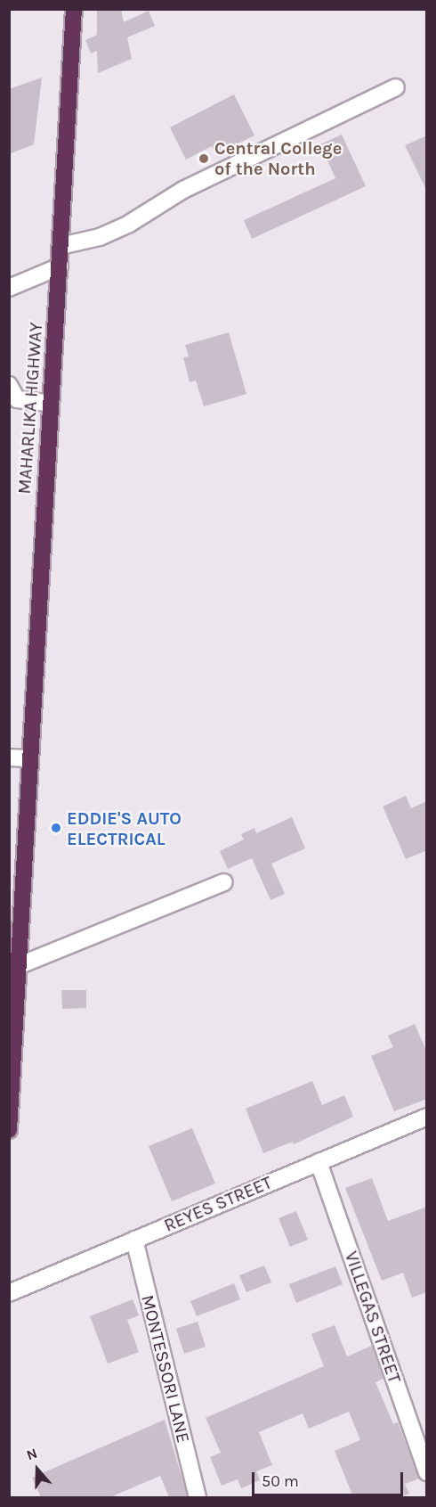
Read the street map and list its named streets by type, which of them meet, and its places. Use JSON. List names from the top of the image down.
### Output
{
  "streets": {
    "highway": ["MAHARLIKA HIGHWAY"],
    "street": ["REYES STREET", "VILLEGAS STREET", "MONTESSORI LANE"]
  },
  "crossings": [
    ["REYES STREET", "VILLEGAS STREET"],
    ["REYES STREET", "MONTESSORI LANE"]
  ],
  "places": ["Central College of the North", "EDDIE'S AUTO ELECTRICAL"],
  "scale_bar": "50 m",
  "north": "top"
}
